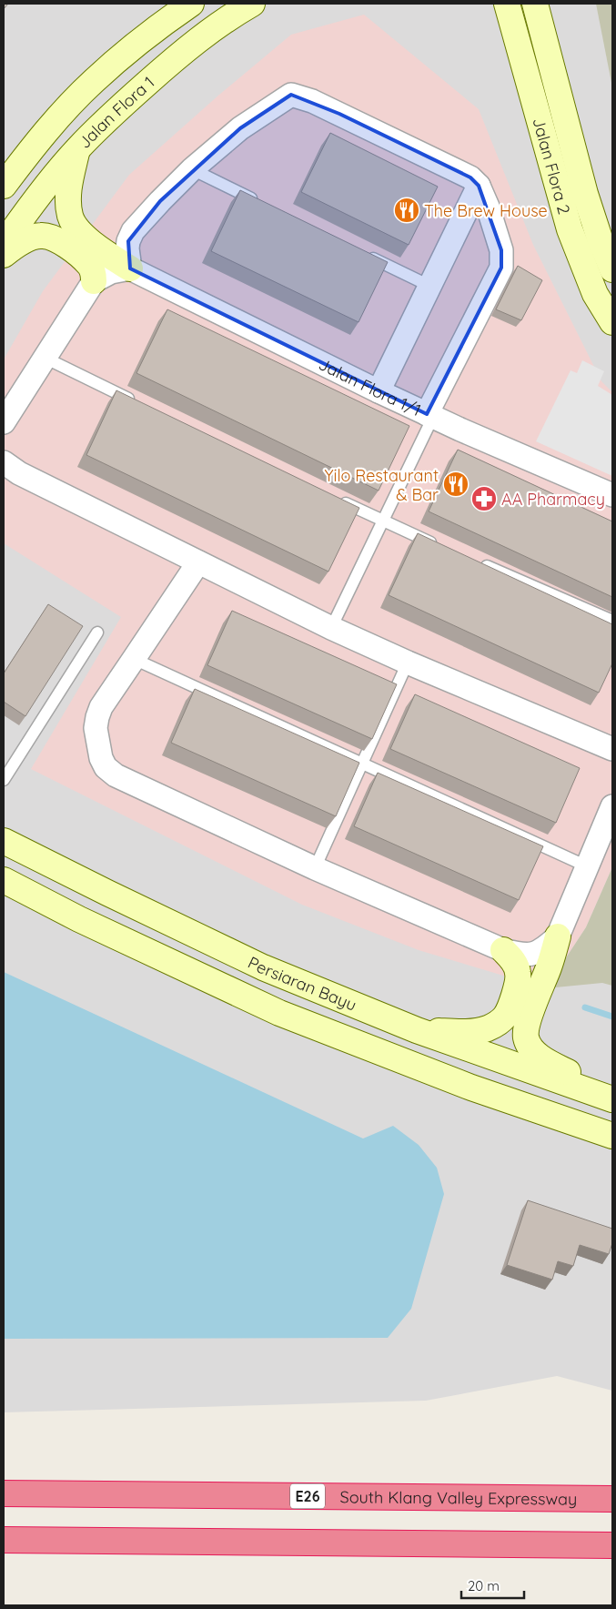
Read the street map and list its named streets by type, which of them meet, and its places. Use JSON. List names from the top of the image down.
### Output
{
  "streets": {
    "highway": ["E26", "South Klang Valley Expressway"],
    "main road": ["Jalan Flora 1", "Jalan Flora 2", "Persiaran Bayu"],
    "street": ["Jalan Flora 1/1"]
  },
  "places": {
    "restaurant": ["The Brew House", "Yilo Restaurant & Bar"],
    "pharmacy": ["AA Pharmacy"]
  },
  "scale_bar": "20 m"
}
